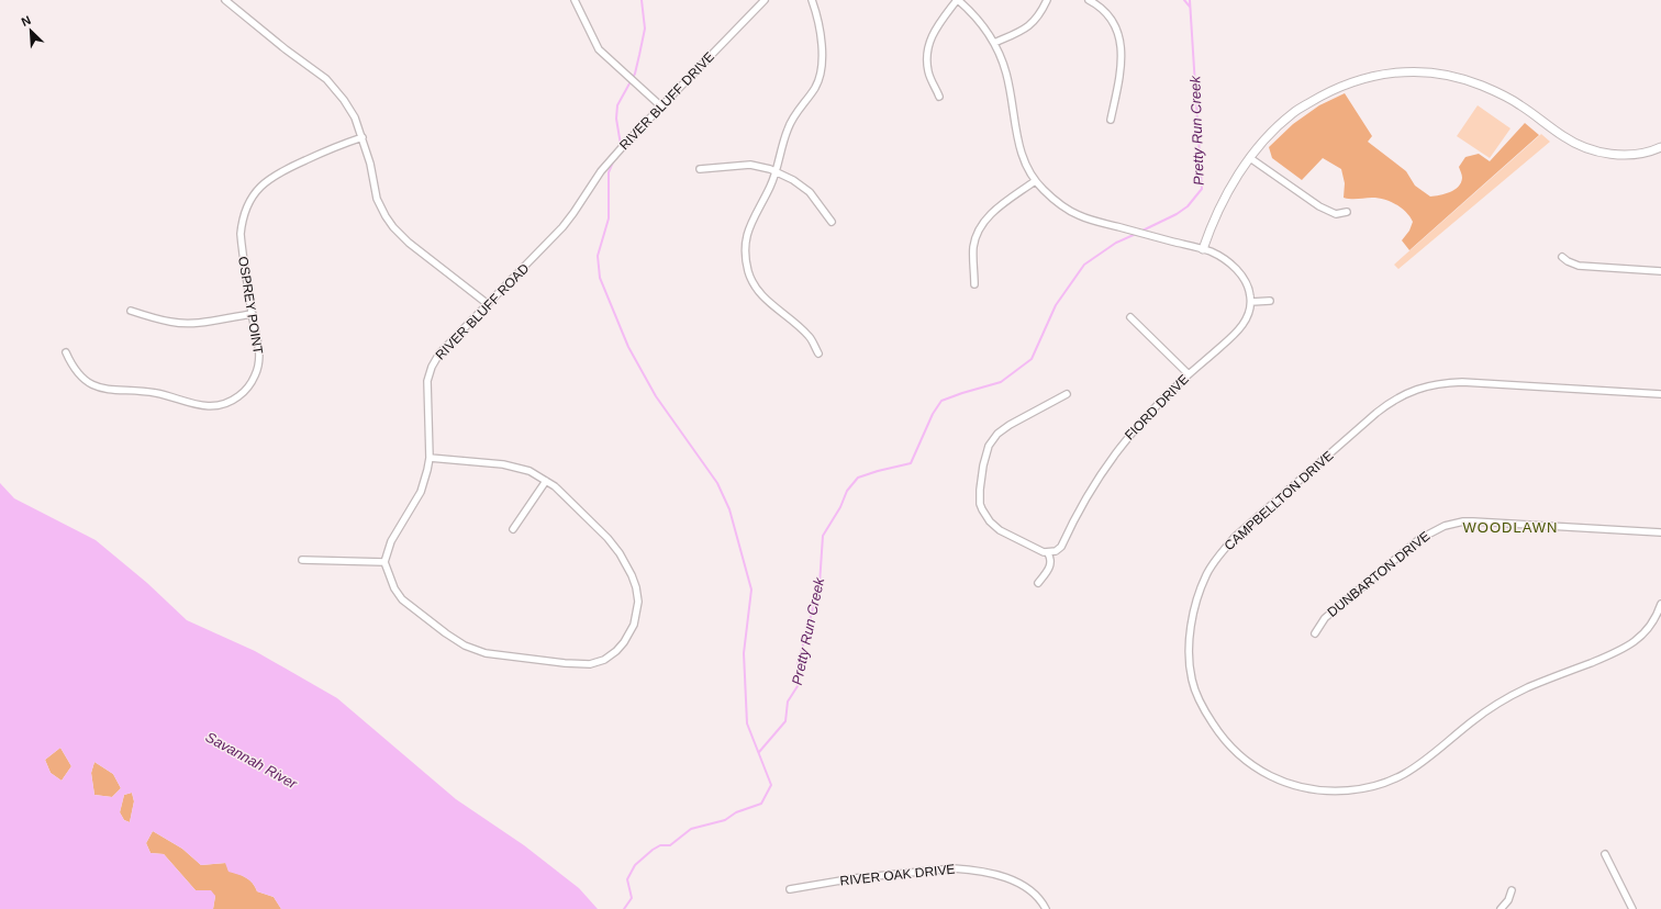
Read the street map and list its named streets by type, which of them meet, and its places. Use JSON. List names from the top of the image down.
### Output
{
  "streets": {
    "street": [
      "RIVER BLUFF DRIVE",
      "OSPREY POINT",
      "RIVER BLUFF ROAD",
      "FIORD DRIVE",
      "CAMPBELLTON DRIVE",
      "DUNBARTON DRIVE",
      "RIVER OAK DRIVE"
    ]
  },
  "crossings": [
    ["RIVER BLUFF DRIVE", "RIVER BLUFF ROAD"]
  ],
  "districts": ["WOODLAWN"],
  "water": ["Pretty Run Creek", "Savannah River"],
  "north": "top left"
}
